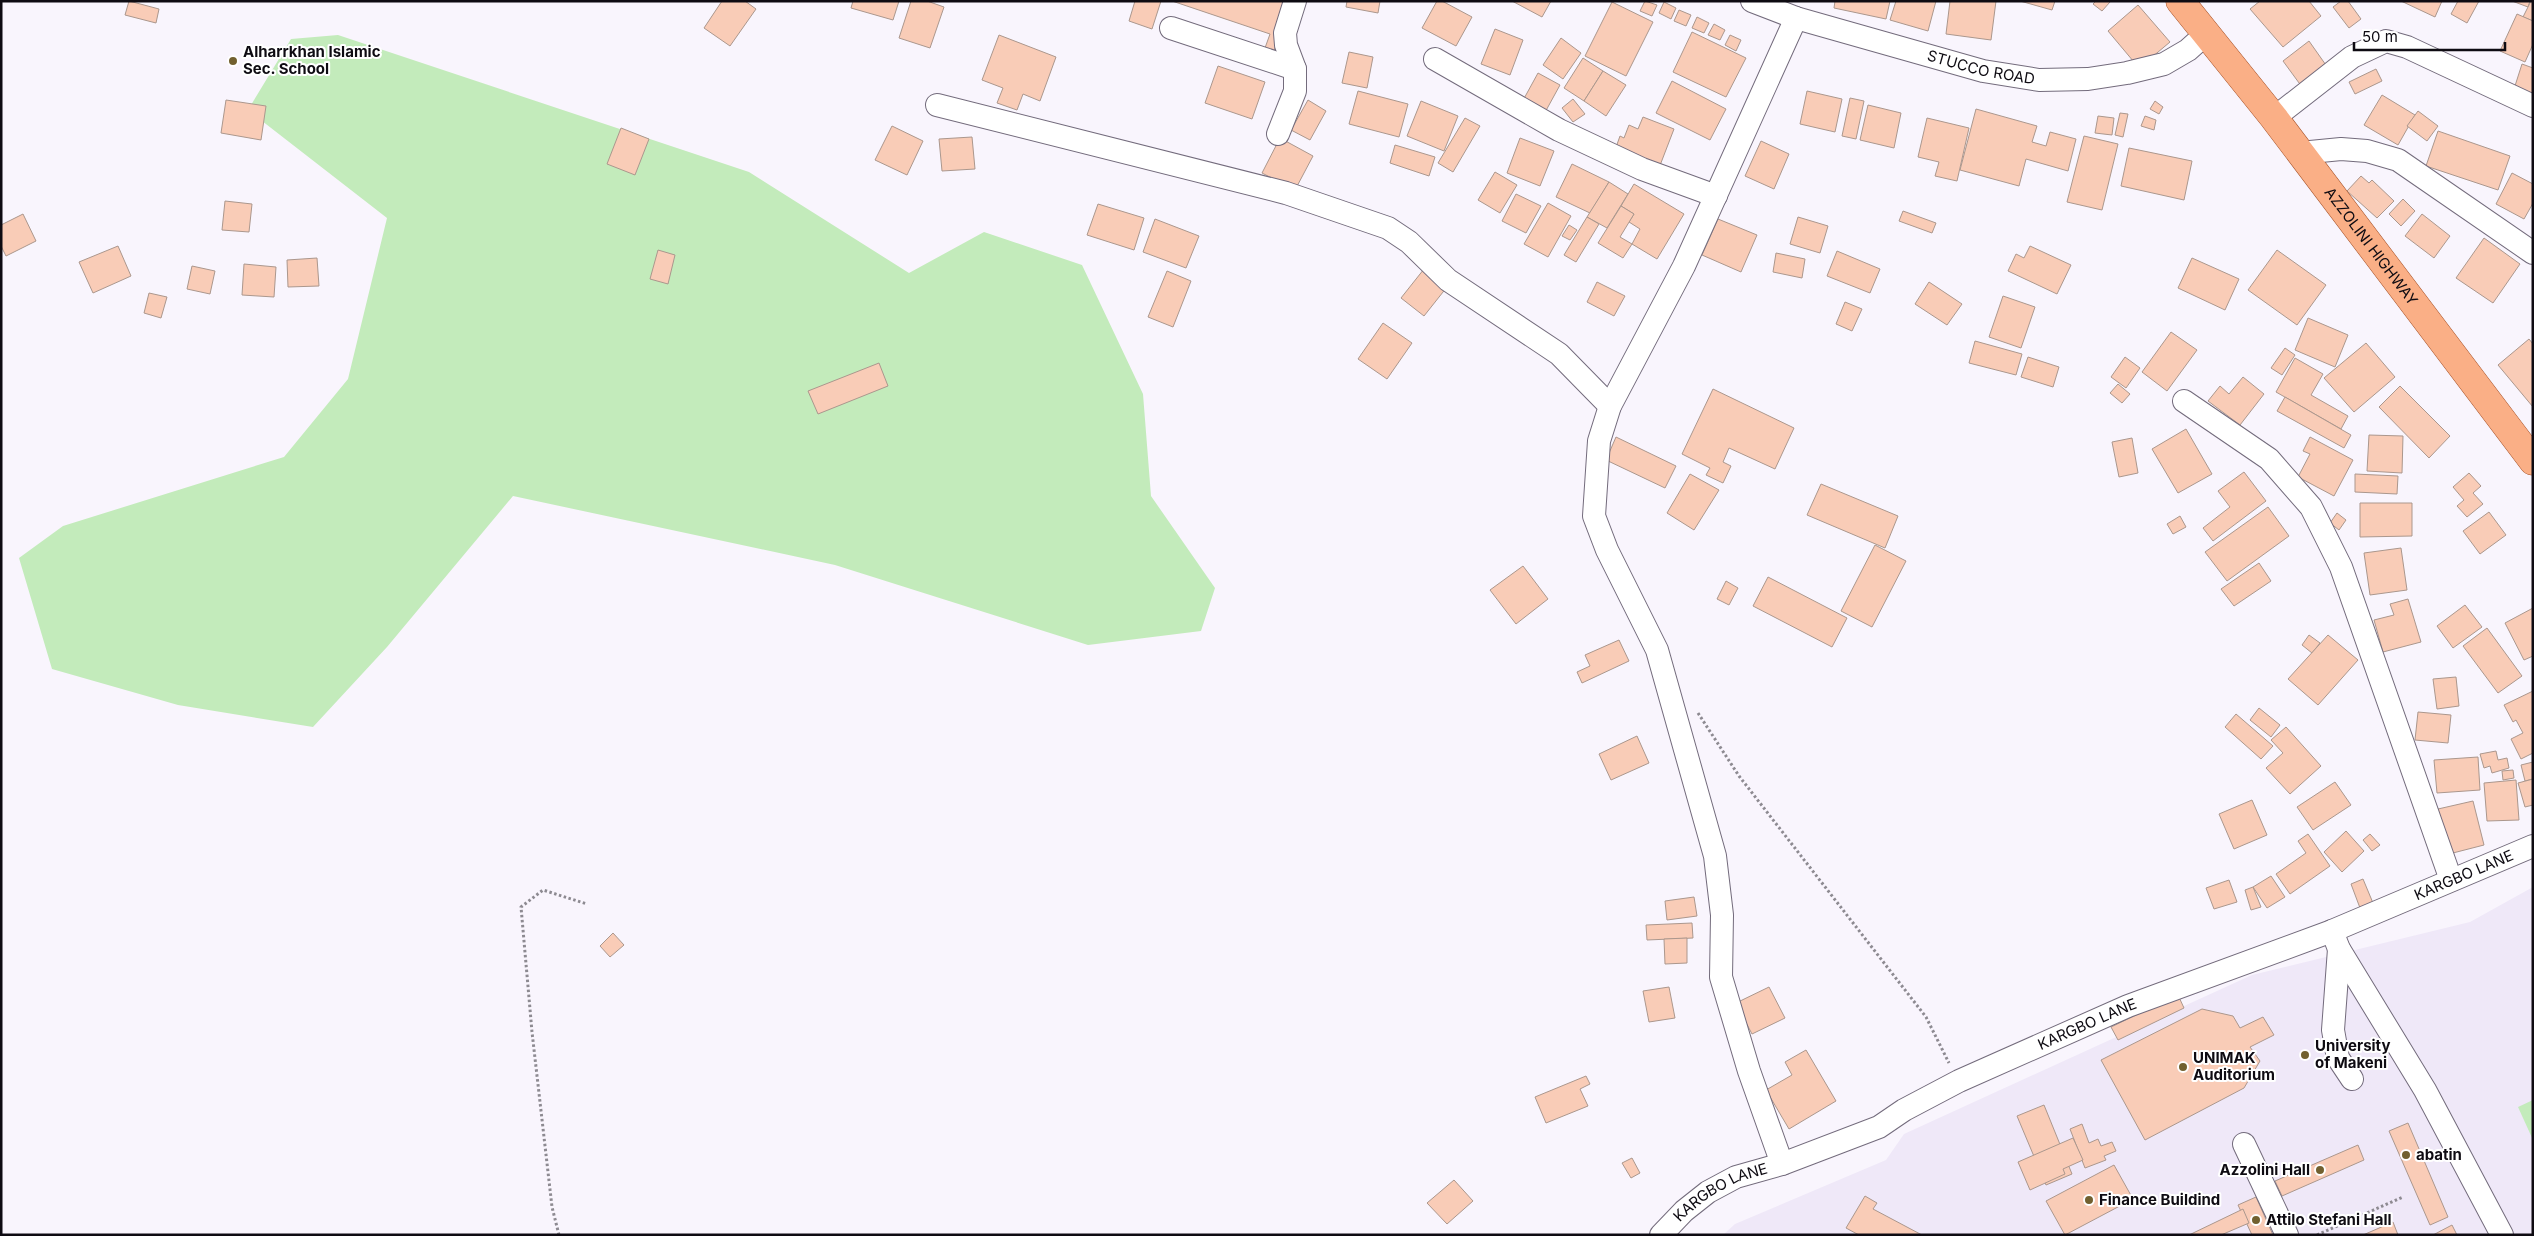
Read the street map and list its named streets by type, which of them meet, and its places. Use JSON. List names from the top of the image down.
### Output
{
  "streets": {
    "main road": ["AZZOLINI HIGHWAY"],
    "street": ["STUCCO ROAD", "KARGBO LANE"]
  },
  "crossings": [
    ["STUCCO ROAD", "AZZOLINI HIGHWAY"]
  ],
  "places": [
    "Alharrkhan Islamic Sec. School",
    "University of Makeni",
    "UNIMAK Auditorium",
    "abatin",
    "Azzolini Hall",
    "Finance Buildind",
    "Attilo Stefani Hall"
  ],
  "scale_bar": "50 m"
}
